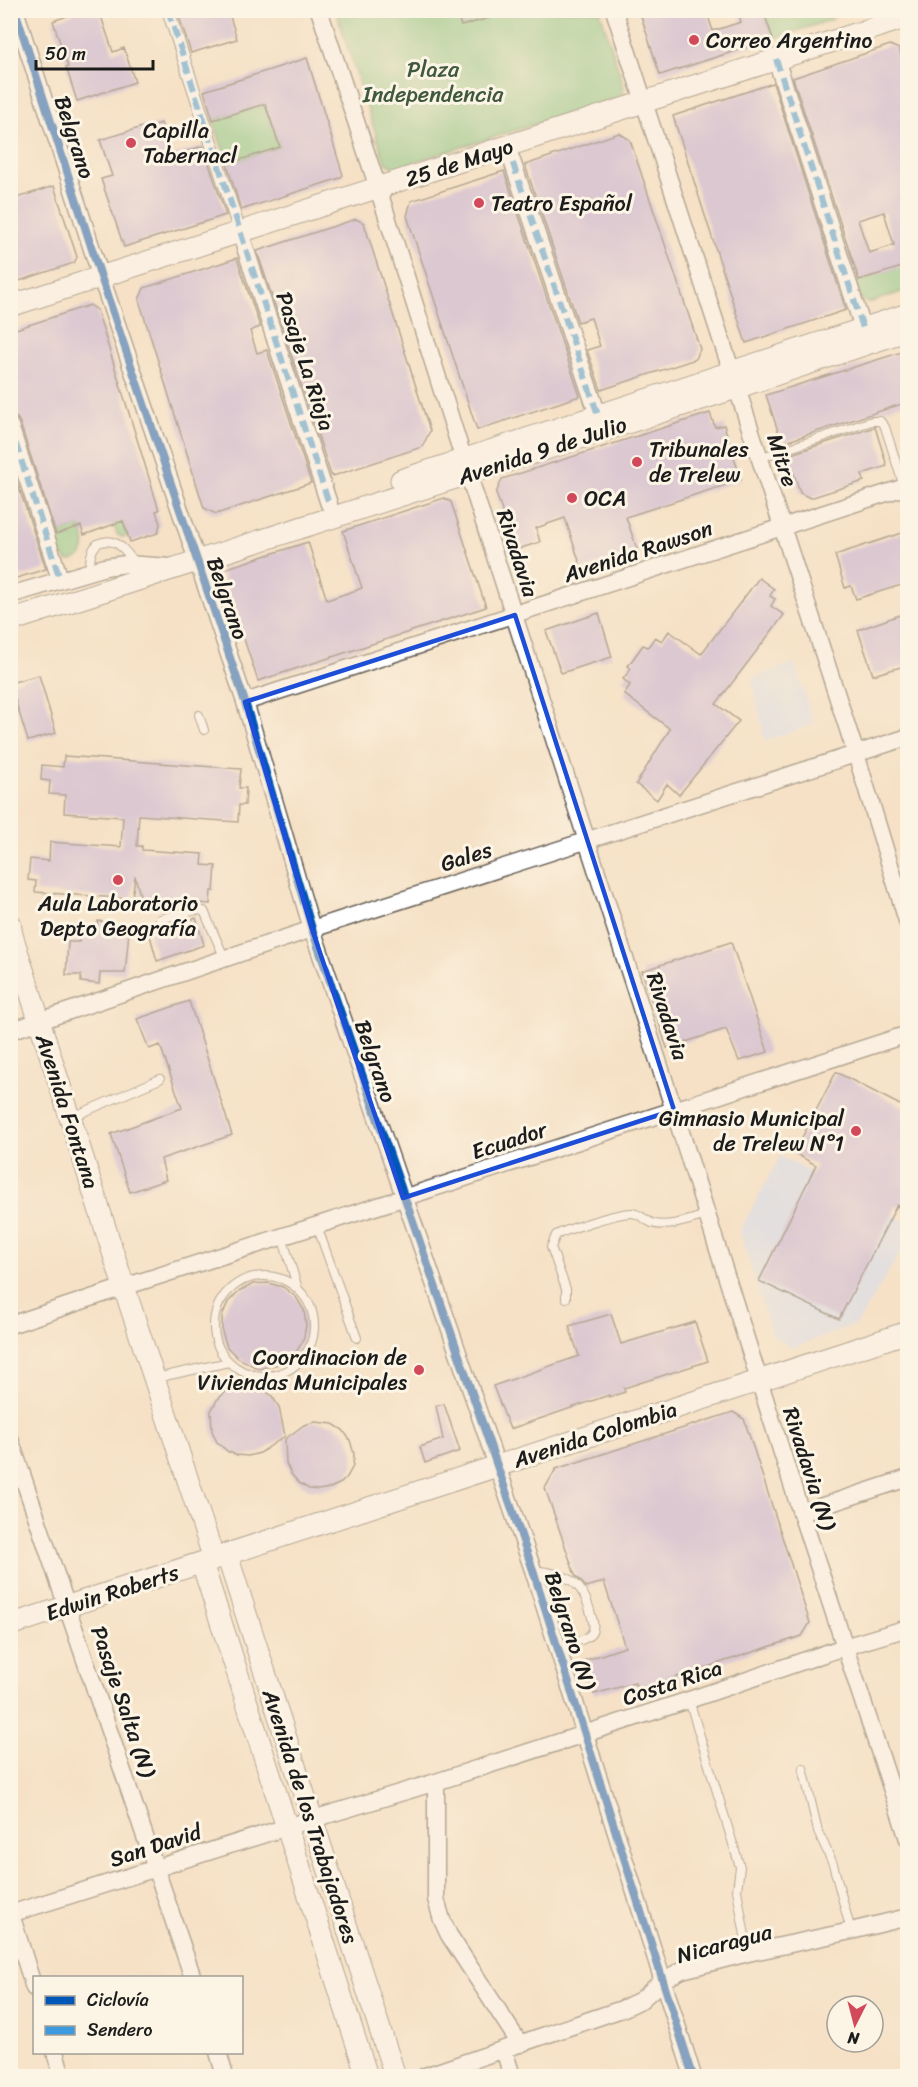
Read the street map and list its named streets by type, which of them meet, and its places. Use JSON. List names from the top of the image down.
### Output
{
  "streets": {
    "street": [
      "Belgrano",
      "25 de Mayo",
      "Pasaje La Rioja",
      "Avenida 9 de Julio",
      "Mitre",
      "Avenida Rawson",
      "Rivadavia",
      "Gales",
      "Avenida Fontana",
      "Ecuador",
      "Avenida Colombia",
      "Rivadavia (N)",
      "Edwin Roberts",
      "Belgrano (N)",
      "Costa Rica",
      "Pasaje Salta (N)",
      "Avenida de los Trabajadores",
      "San David",
      "Nicaragua"
    ]
  },
  "crossings": [
    ["Belgrano", "25 de Mayo"],
    ["Belgrano", "Avenida 9 de Julio"],
    ["Belgrano", "Avenida Rawson"],
    ["Belgrano", "Gales"],
    ["Belgrano", "Ecuador"],
    ["Belgrano", "Belgrano (N)"],
    ["25 de Mayo", "Pasaje La Rioja"],
    ["25 de Mayo", "Mitre"],
    ["25 de Mayo", "Rivadavia"],
    ["Pasaje La Rioja", "Avenida 9 de Julio"],
    ["Avenida 9 de Julio", "Mitre"],
    ["Avenida 9 de Julio", "Rivadavia"],
    ["Mitre", "Avenida Rawson"],
    ["Mitre", "Gales"],
    ["Avenida Rawson", "Rivadavia"],
    ["Rivadavia", "Gales"],
    ["Rivadavia", "Ecuador"],
    ["Rivadavia", "Rivadavia (N)"],
    ["Gales", "Avenida Fontana"],
    ["Avenida Fontana", "Ecuador"],
    ["Avenida Fontana", "Avenida de los Trabajadores"],
    ["Ecuador", "Rivadavia (N)"],
    ["Ecuador", "Belgrano (N)"],
    ["Ecuador", "Avenida de los Trabajadores"],
    ["Avenida Colombia", "Rivadavia (N)"],
    ["Avenida Colombia", "Edwin Roberts"],
    ["Avenida Colombia", "Belgrano (N)"],
    ["Avenida Colombia", "Avenida de los Trabajadores"],
    ["Rivadavia (N)", "Costa Rica"],
    ["Edwin Roberts", "Pasaje Salta (N)"],
    ["Edwin Roberts", "Avenida de los Trabajadores"],
    ["Belgrano (N)", "Costa Rica"],
    ["Belgrano (N)", "Nicaragua"],
    ["Costa Rica", "Avenida de los Trabajadores"],
    ["Costa Rica", "San David"],
    ["Pasaje Salta (N)", "San David"],
    ["Avenida de los Trabajadores", "San David"]
  ],
  "parks": ["Plaza Independencia"],
  "places": [
    "Correo Argentino",
    "Capilla Tabernacl",
    "Teatro Español",
    "Tribunales de Trelew",
    "OCA",
    "Aula Laboratorio Depto Geografía",
    "Gimnasio Municipal de Trelew N°1",
    "Coordinacion de Viviendas Municipales"
  ],
  "legend": ["Ciclovía", "Sendero"],
  "scale_bar": "50 m",
  "north": "bottom"
}
